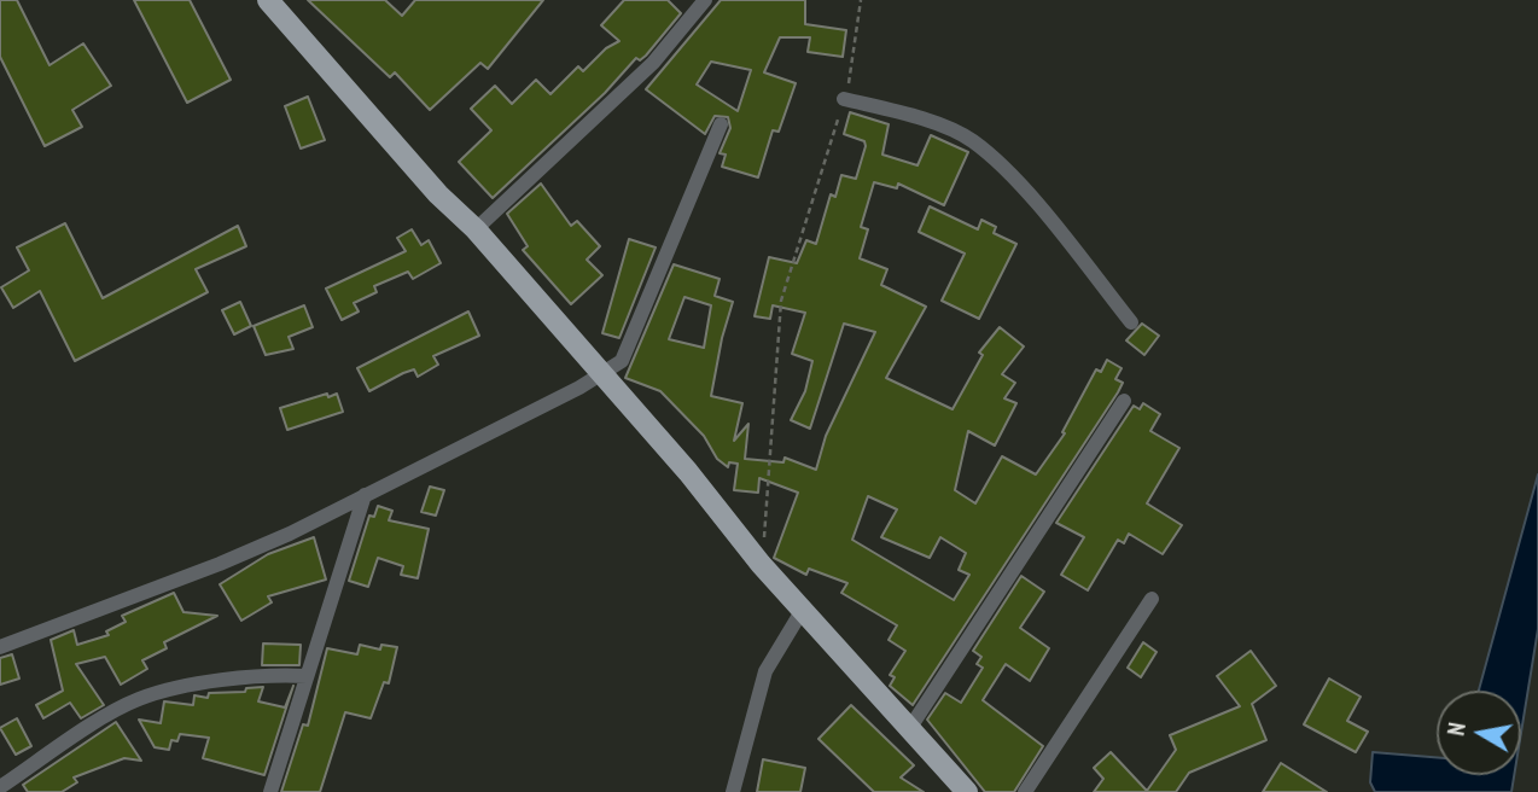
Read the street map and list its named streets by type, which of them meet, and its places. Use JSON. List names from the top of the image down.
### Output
{
  "north": "left"
}
